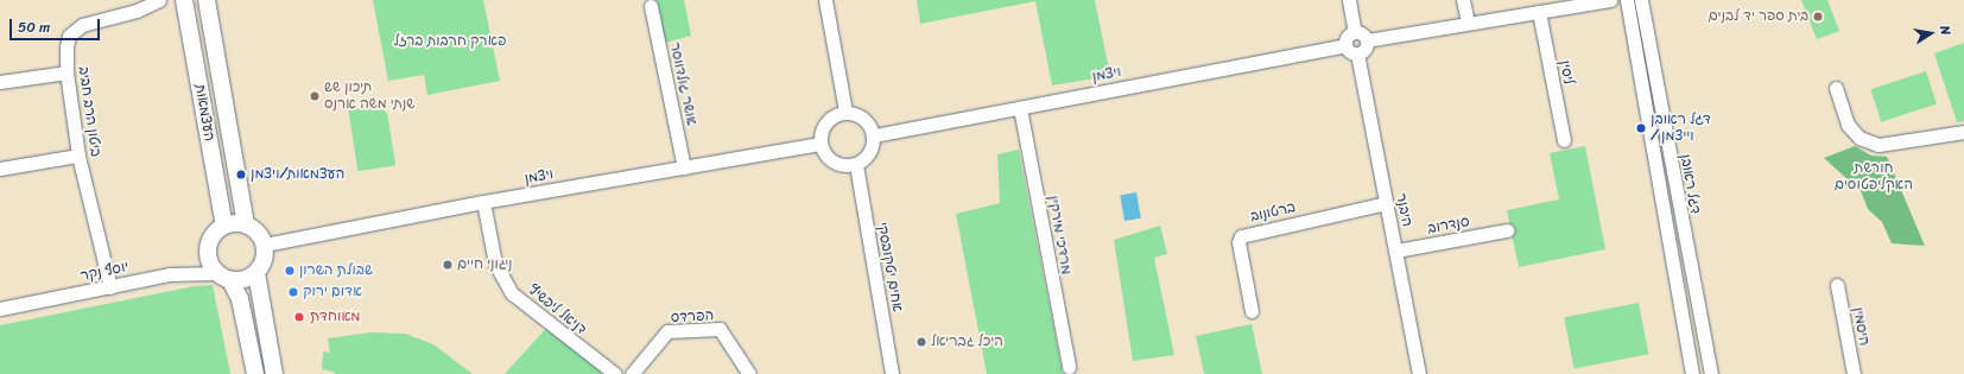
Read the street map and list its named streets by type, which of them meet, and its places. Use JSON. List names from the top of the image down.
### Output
{
  "streets": {
    "main road": ["העצמאות"],
    "street": [
      "ליסין",
      "ויצמן",
      "אושר גולדווסר",
      "ביטון הרב חביב",
      "דגל ראובן",
      "היבנר",
      "ברטונוב",
      "סנדרוב",
      "מרדכי מירקין",
      "אחים יטקובסקי",
      "יוסף נקר",
      "דניאל ליפשיץ",
      "הפרדס",
      "היסמין"
    ]
  },
  "crossings": [
    ["ויצמן", "אושר גולדווסר"],
    ["ויצמן", "העצמאות"],
    ["ויצמן", "היבנר"],
    ["ויצמן", "מרדכי מירקין"],
    ["ויצמן", "אחים יטקובסקי"],
    ["ויצמן", "יוסף נקר"],
    ["ויצמן", "דניאל ליפשיץ"],
    ["ביטון הרב חביב", "יוסף נקר"],
    ["העצמאות", "יוסף נקר"],
    ["היבנר", "ברטונוב"],
    ["היבנר", "סנדרוב"]
  ],
  "parks": ["פארק חרבות ברזל", "חורשת האקליפטוסים"],
  "places": [
    "בית ספר יד לבנים",
    "תיכון שש שנתי משה ארנס",
    "דגל ראובן / וייצמן",
    "העצמאות/ויצמן",
    "ניגוני חיים",
    "שבולת השרון",
    "אדום ירוק",
    "מאוחדת",
    "היכל גבריאל"
  ],
  "scale_bar": "50 m",
  "north": "right"
}
